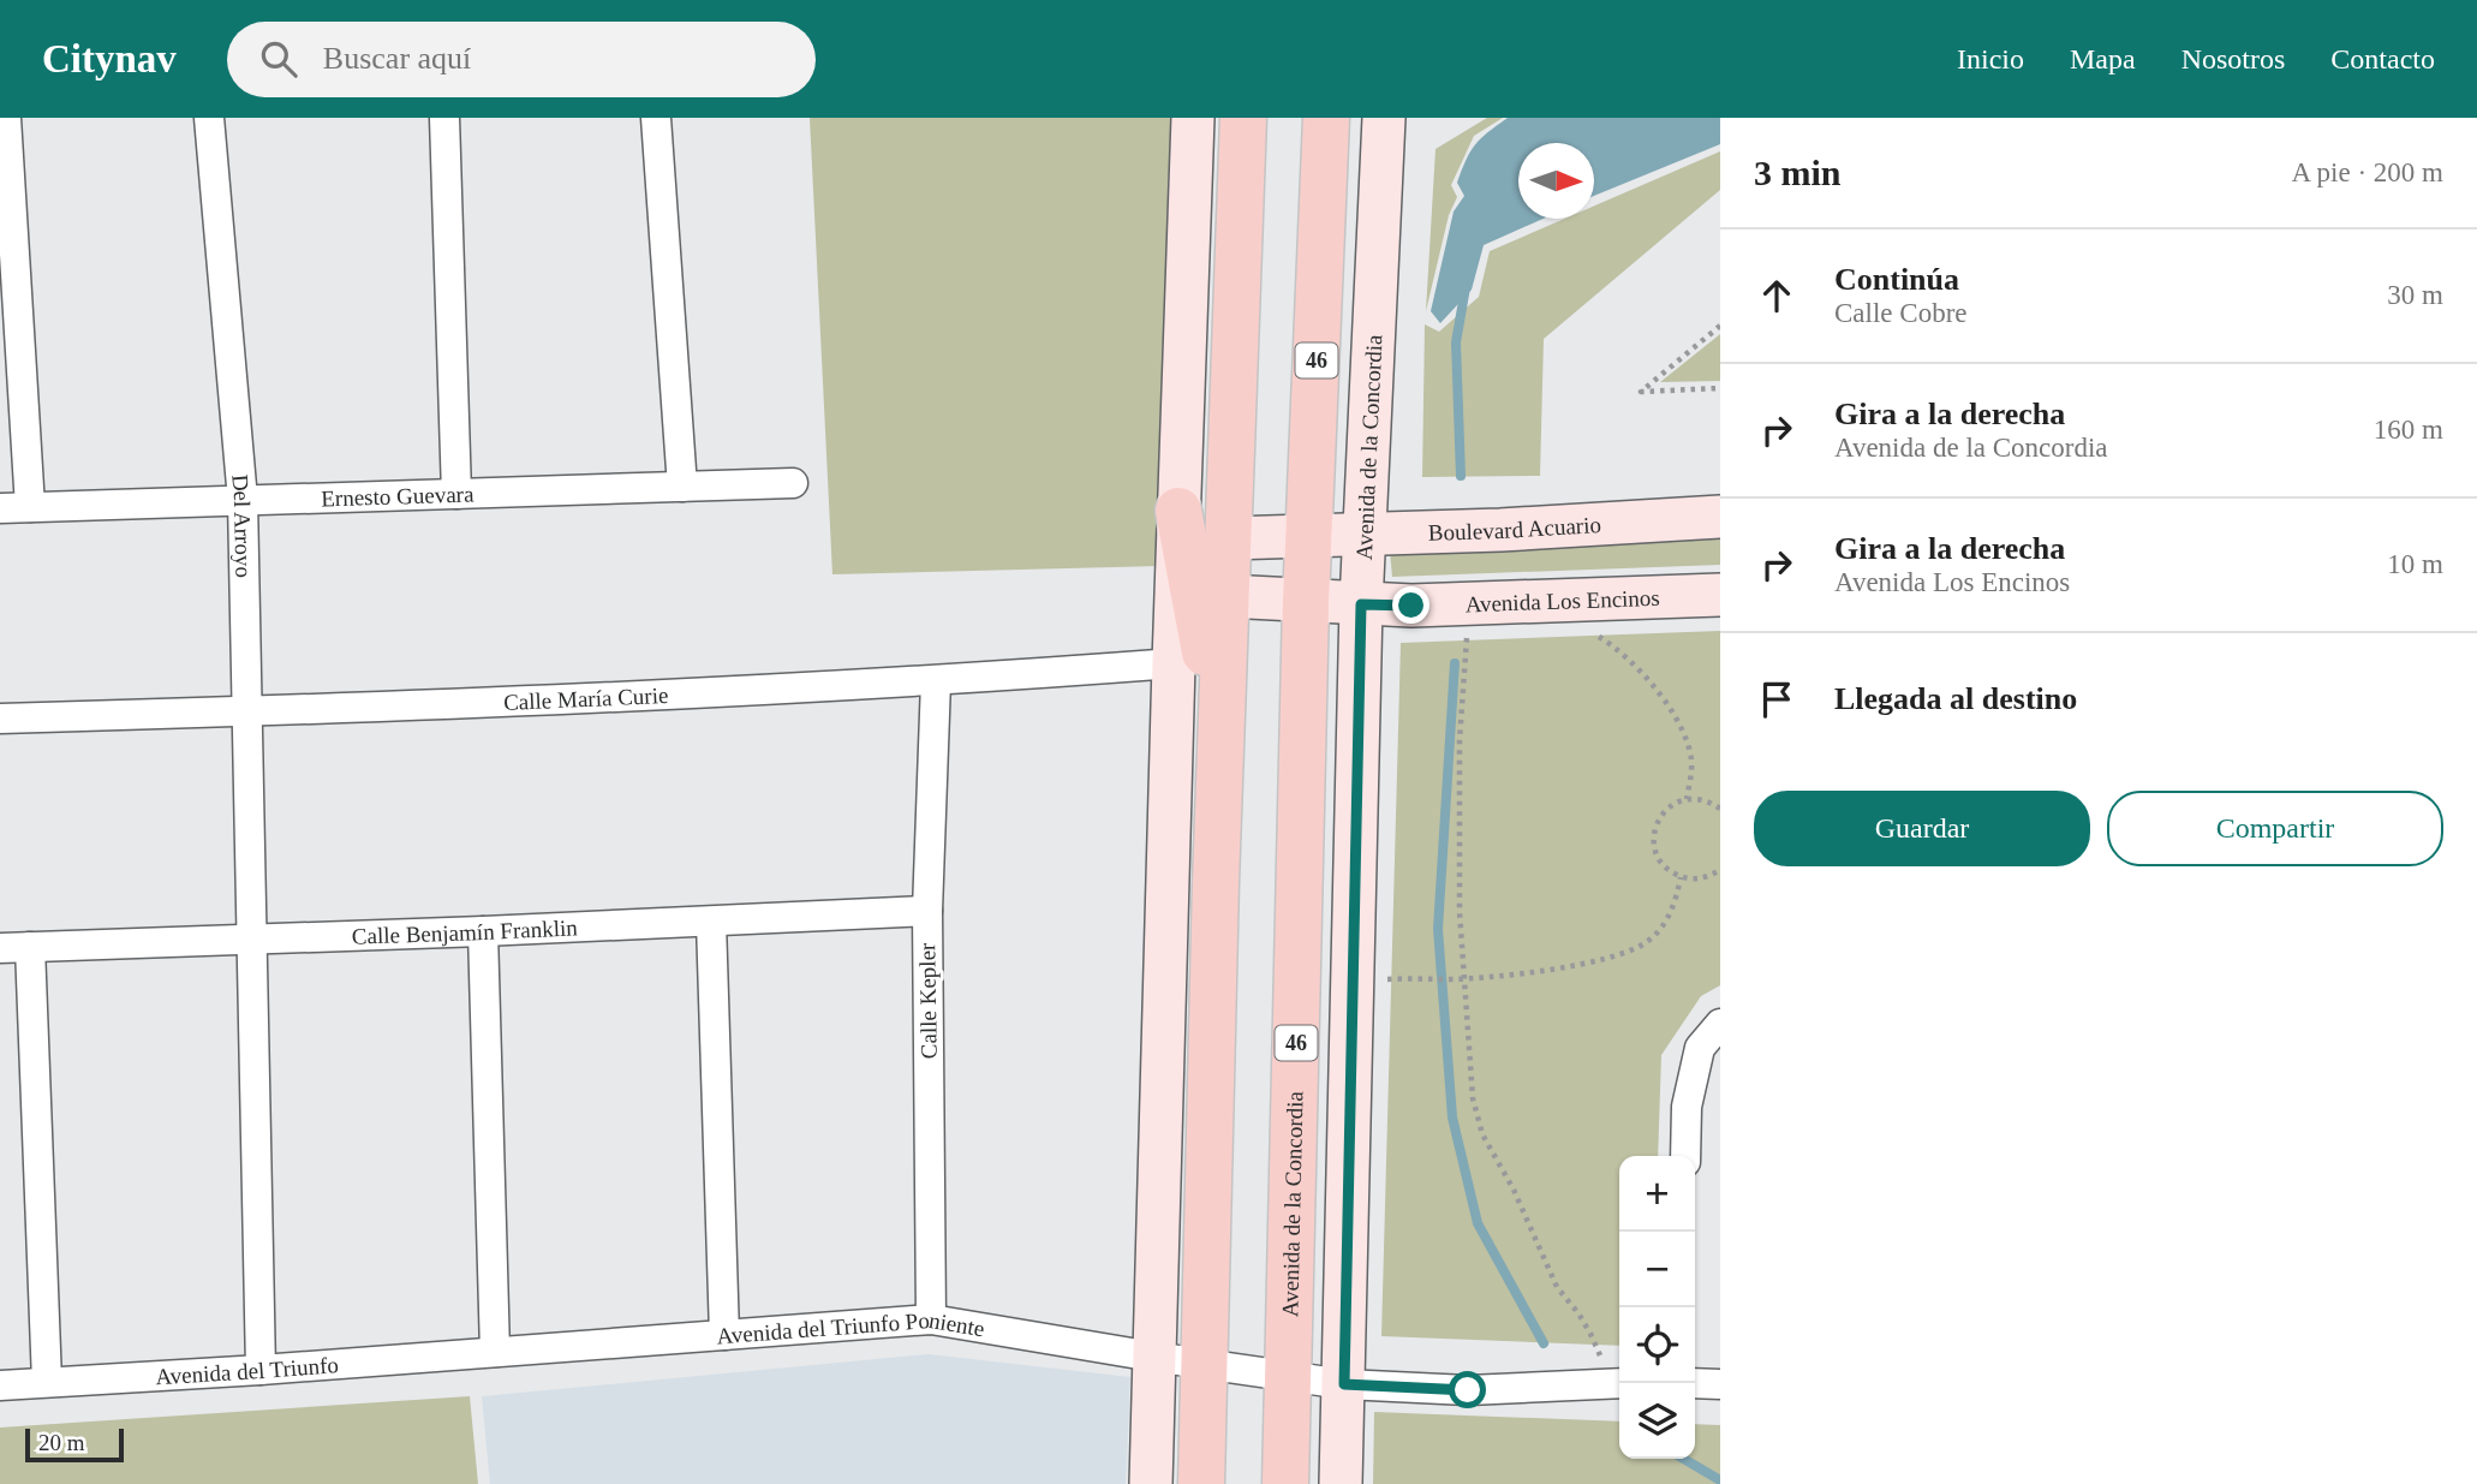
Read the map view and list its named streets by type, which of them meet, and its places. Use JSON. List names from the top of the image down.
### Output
{
  "streets": {
    "main road": ["46", "Avenida de la Concordia"],
    "street": [
      "Ernesto Guevara",
      "Boulevard Acuario",
      "Del Arroyo",
      "Avenida Los Encinos",
      "Calle María Curie",
      "Calle Benjamín Franklin",
      "Calle Kepler",
      "Avenida del Triunfo Poniente",
      "Avenida del Triunfo"
    ]
  },
  "crossings": [
    ["Avenida de la Concordia", "Boulevard Acuario"],
    ["Avenida de la Concordia", "Avenida Los Encinos"],
    ["Avenida de la Concordia", "Avenida del Triunfo Poniente"],
    ["Ernesto Guevara", "Del Arroyo"],
    ["Del Arroyo", "Calle María Curie"],
    ["Del Arroyo", "Calle Benjamín Franklin"],
    ["Del Arroyo", "Avenida del Triunfo"],
    ["Calle María Curie", "Calle Kepler"],
    ["Calle Benjamín Franklin", "Calle Kepler"],
    ["Calle Kepler", "Avenida del Triunfo Poniente"],
    ["Avenida del Triunfo Poniente", "Avenida del Triunfo"]
  ],
  "scale_bar": "20 m",
  "north": "right",
  "page": {
    "header": "Citynav",
    "search": "Buscar aquí",
    "nav": [
      "Inicio",
      "Mapa",
      "Nosotros",
      "Contacto"
    ],
    "heading": ["3 min", "A pie · 200 m"],
    "list": [
      ["Continúa", "Calle Cobre", "30 m"],
      ["Gira a la derecha", "Avenida de la Concordia", "160 m"],
      ["Gira a la derecha", "Avenida Los Encinos", "10 m"],
      "Llegada al destino"
    ],
    "buttons": ["Guardar", "Compartir"],
    "map_buttons": ["+", "−"],
    "scale": "20 m"
  }
}
